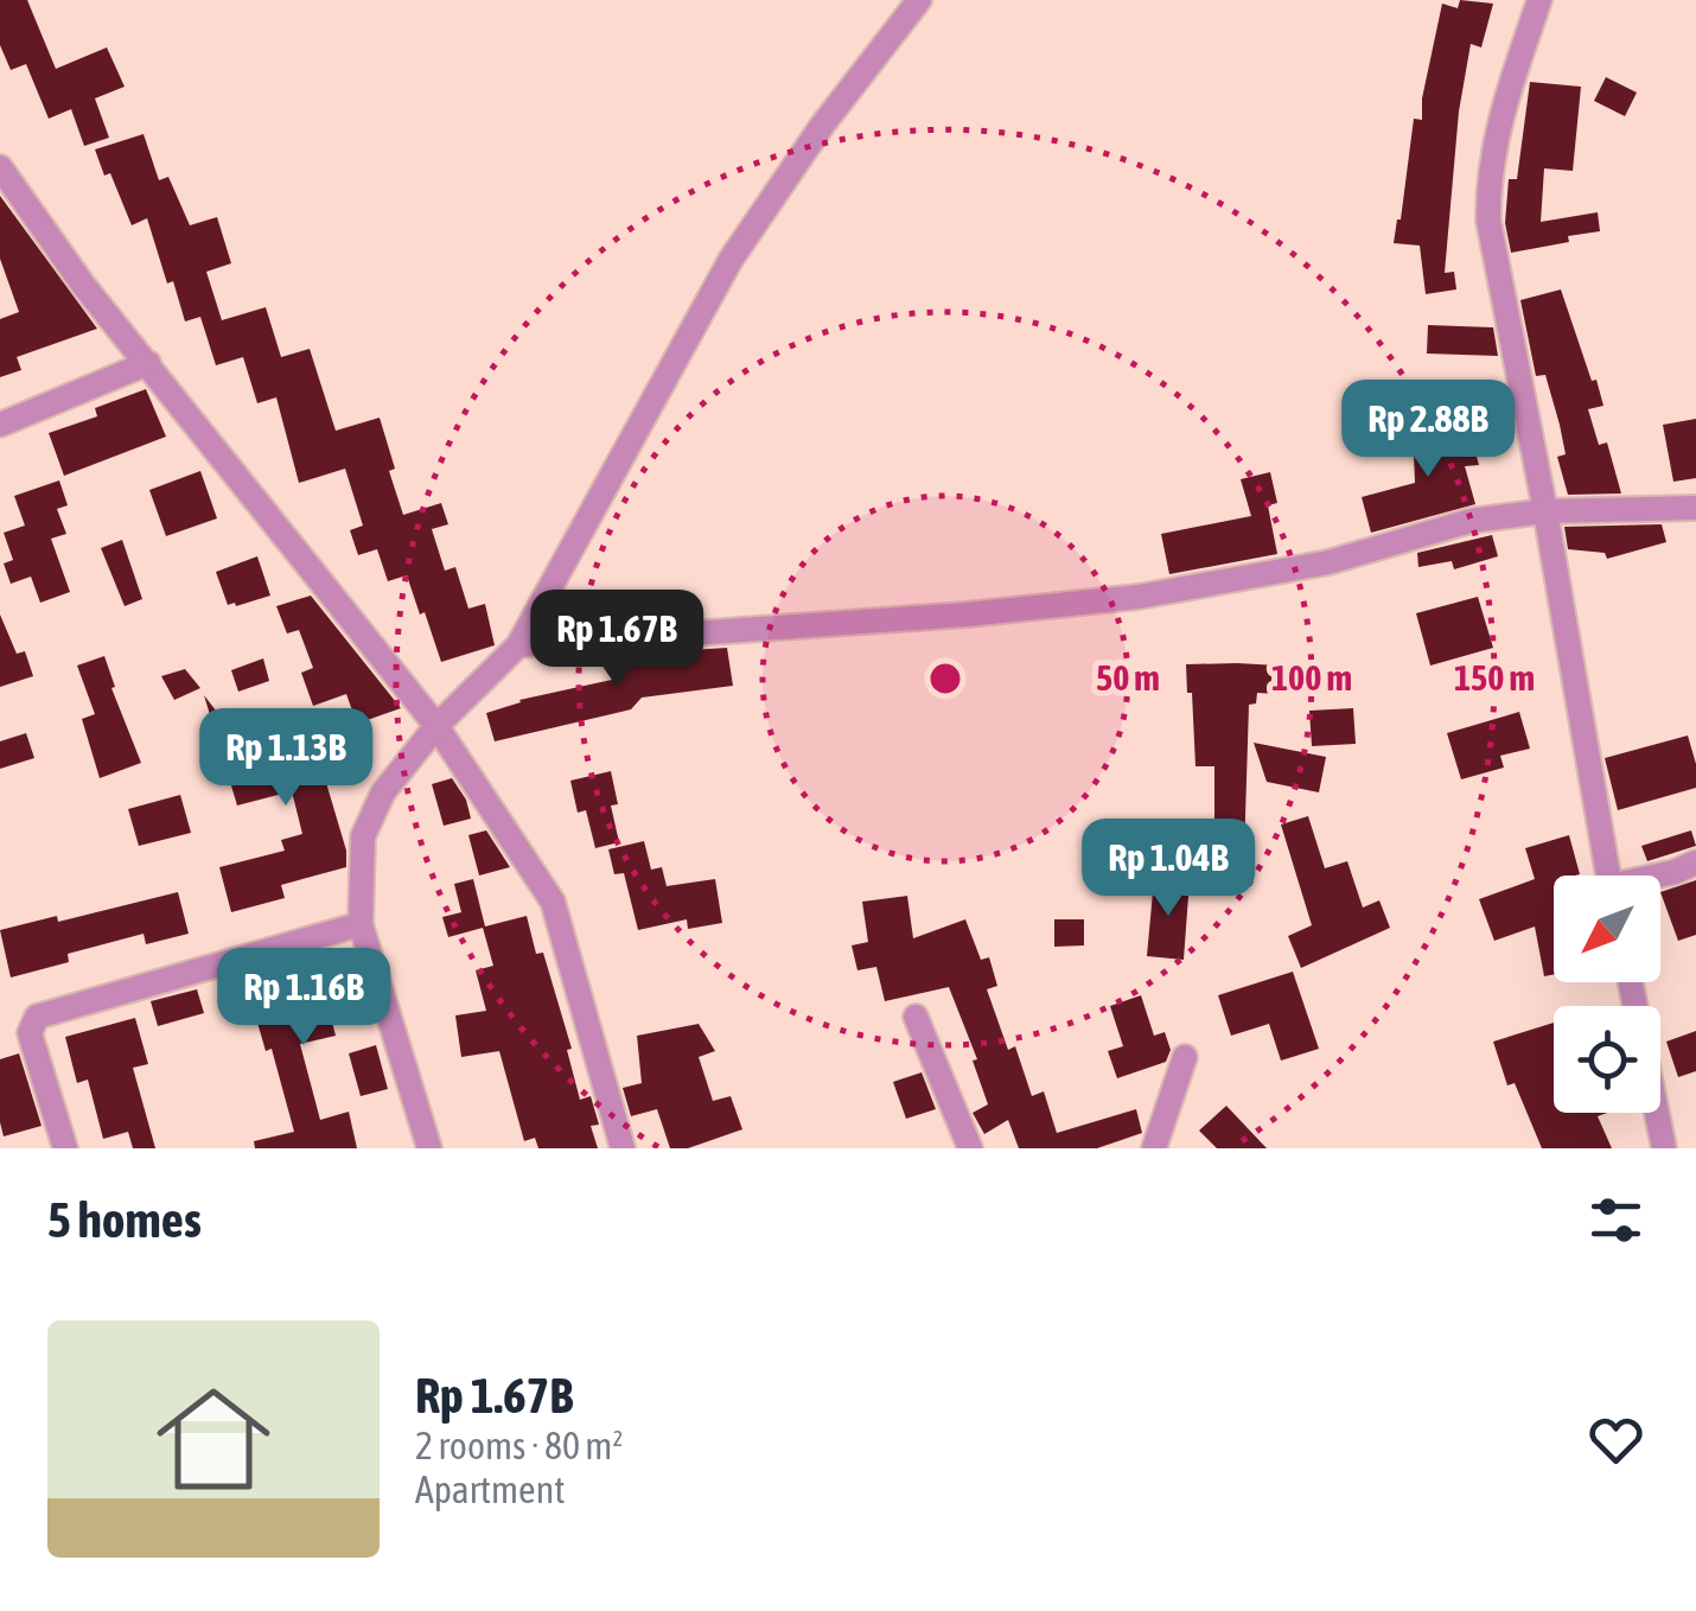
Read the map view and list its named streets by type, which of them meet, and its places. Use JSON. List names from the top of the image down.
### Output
{
  "north": "bottom left",
  "page": {
    "price": [
      "Rp 2.88B",
      "Rp 1.67B",
      "Rp 1.13B",
      "Rp 1.04B",
      "Rp 1.16B"
    ],
    "heading": "5 homes",
    "list": [
      {
        "name": "Rp 1.67B",
        "note": "2 rooms · 80 m² · Apartment"
      }
    ]
  },
  "rings": ["50 m", "100 m", "150 m"]
}
